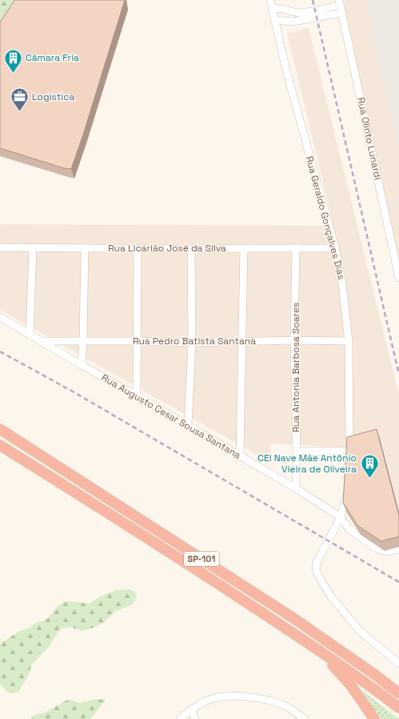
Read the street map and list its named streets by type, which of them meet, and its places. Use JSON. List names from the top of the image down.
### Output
{
  "streets": {
    "highway": ["SP-101"],
    "street": [
      "Rua Olinto Lunardi",
      "Rua Geraldo Gonçalves Dias",
      "Rua Licarião José da Silva",
      "Rua Pedro Batista Santana",
      "Rua Antonia Barbosa Soares",
      "Rua Augusto Cesar Sousa Santana"
    ]
  },
  "crossings": [
    ["Rua Geraldo Gonçalves Dias", "Rua Licarião José da Silva"],
    ["Rua Geraldo Gonçalves Dias", "Rua Pedro Batista Santana"],
    ["Rua Geraldo Gonçalves Dias", "Rua Antonia Barbosa Soares"],
    ["Rua Licarião José da Silva", "Rua Antonia Barbosa Soares"],
    ["Rua Pedro Batista Santana", "Rua Antonia Barbosa Soares"],
    ["Rua Pedro Batista Santana", "Rua Augusto Cesar Sousa Santana"],
    ["Rua Antonia Barbosa Soares", "Rua Augusto Cesar Sousa Santana"]
  ],
  "places": {
    "building": ["Câmara Fria", "CEI Nave Mãe Antônio Vieira de Oliveira"],
    "office": ["Logistica"]
  }
}
